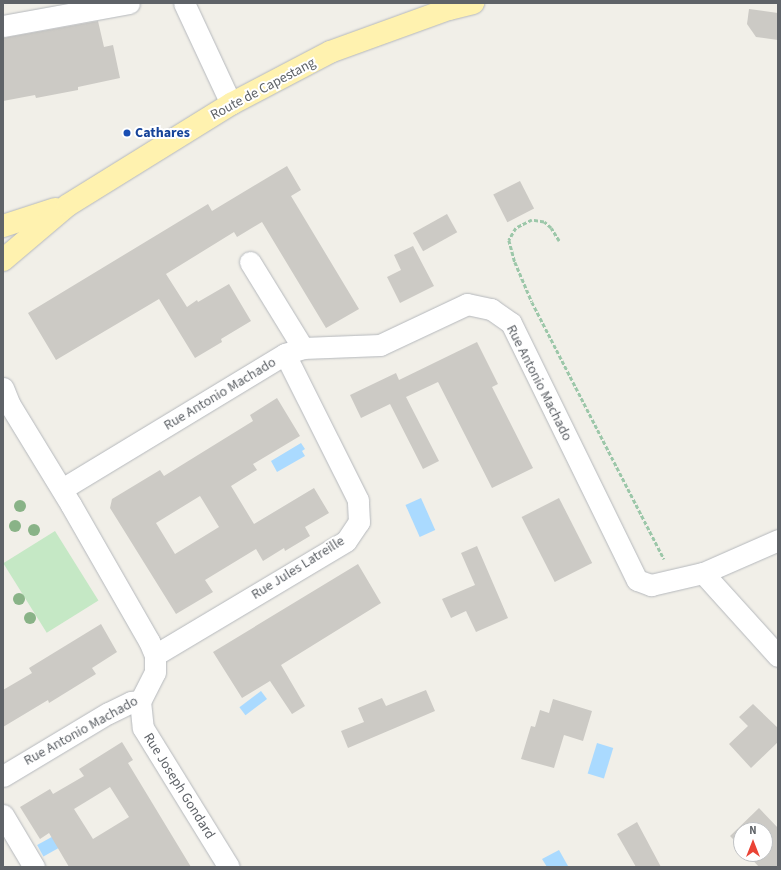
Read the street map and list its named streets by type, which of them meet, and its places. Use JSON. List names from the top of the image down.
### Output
{
  "streets": {
    "main road": ["Route de Capestang"],
    "street": ["Rue Antonio Machado", "Rue Jules Latreille", "Rue Joseph Gondard"]
  },
  "crossings": [
    ["Rue Antonio Machado", "Rue Jules Latreille"],
    ["Rue Antonio Machado", "Rue Joseph Gondard"]
  ],
  "places": ["Cathares"],
  "north": "top"
}
